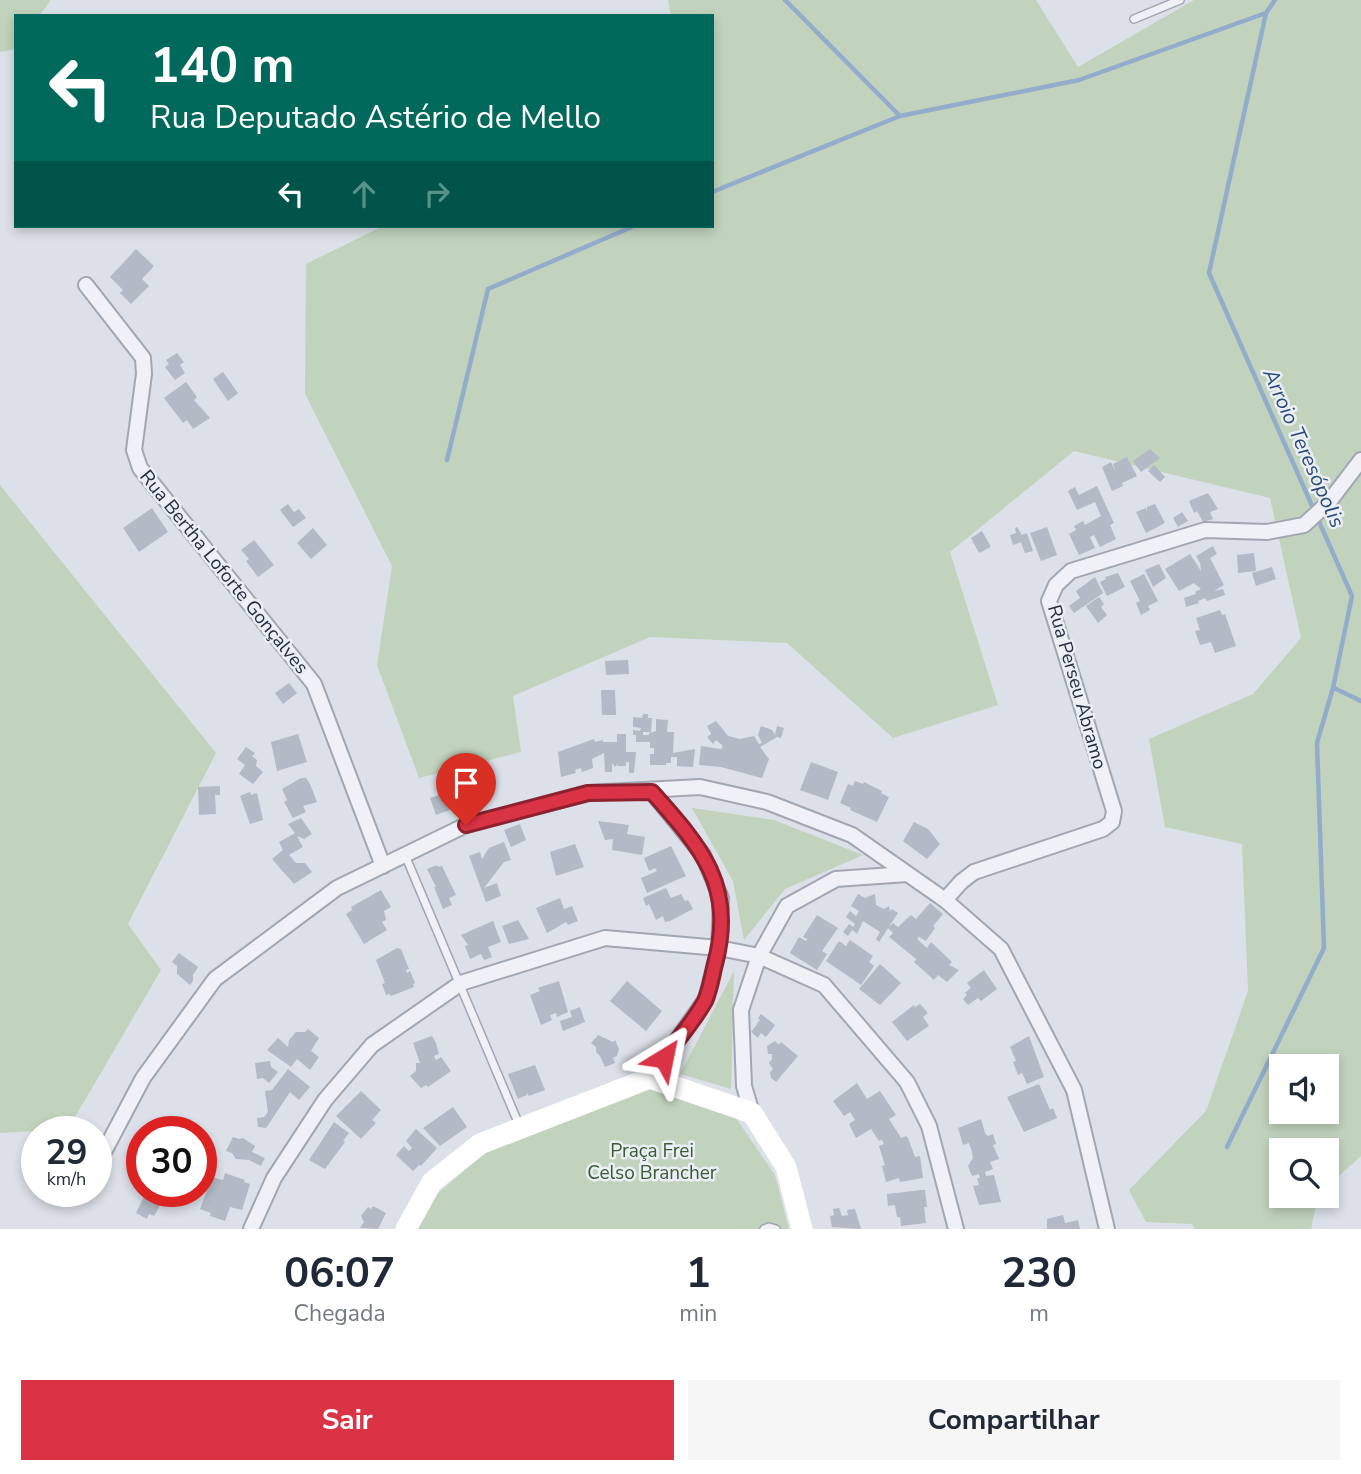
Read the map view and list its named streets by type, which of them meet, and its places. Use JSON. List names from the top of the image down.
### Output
{
  "streets": {
    "street": ["Rua Bertha Loforte Gonçalves", "Rua Perseu Abramo"]
  },
  "water": ["Arroio Teresópolis"],
  "parks": ["Praça Frei Celso Brancher"],
  "page": {
    "turn": ["140 m", "Rua Deputado Astério de Mello"],
    "speed": "29 km/h",
    "limit": "30",
    "eta": [
      "06:07",
      "Chegada",
      "1",
      "min",
      "230",
      "m"
    ],
    "buttons": ["Sair", "Compartilhar"]
  }
}
